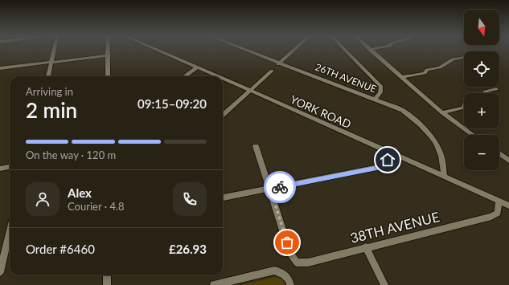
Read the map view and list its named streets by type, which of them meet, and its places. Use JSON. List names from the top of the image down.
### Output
{
  "streets": {
    "street": ["26TH AVENUE", "YORK ROAD", "38TH AVENUE"]
  },
  "crossings": [
    ["26TH AVENUE", "YORK ROAD"],
    ["YORK ROAD", "38TH AVENUE"]
  ],
  "north": "bottom",
  "page": {
    "map_buttons": ["+", "−"],
    "heading": ["2 min", "Arriving in", "09:15–09:20"],
    "panel": [
      "Alex",
      "Courier · 4.8",
      "Order #6460",
      "£26.93"
    ],
    "bar": "On the way · 120 m"
  }
}
